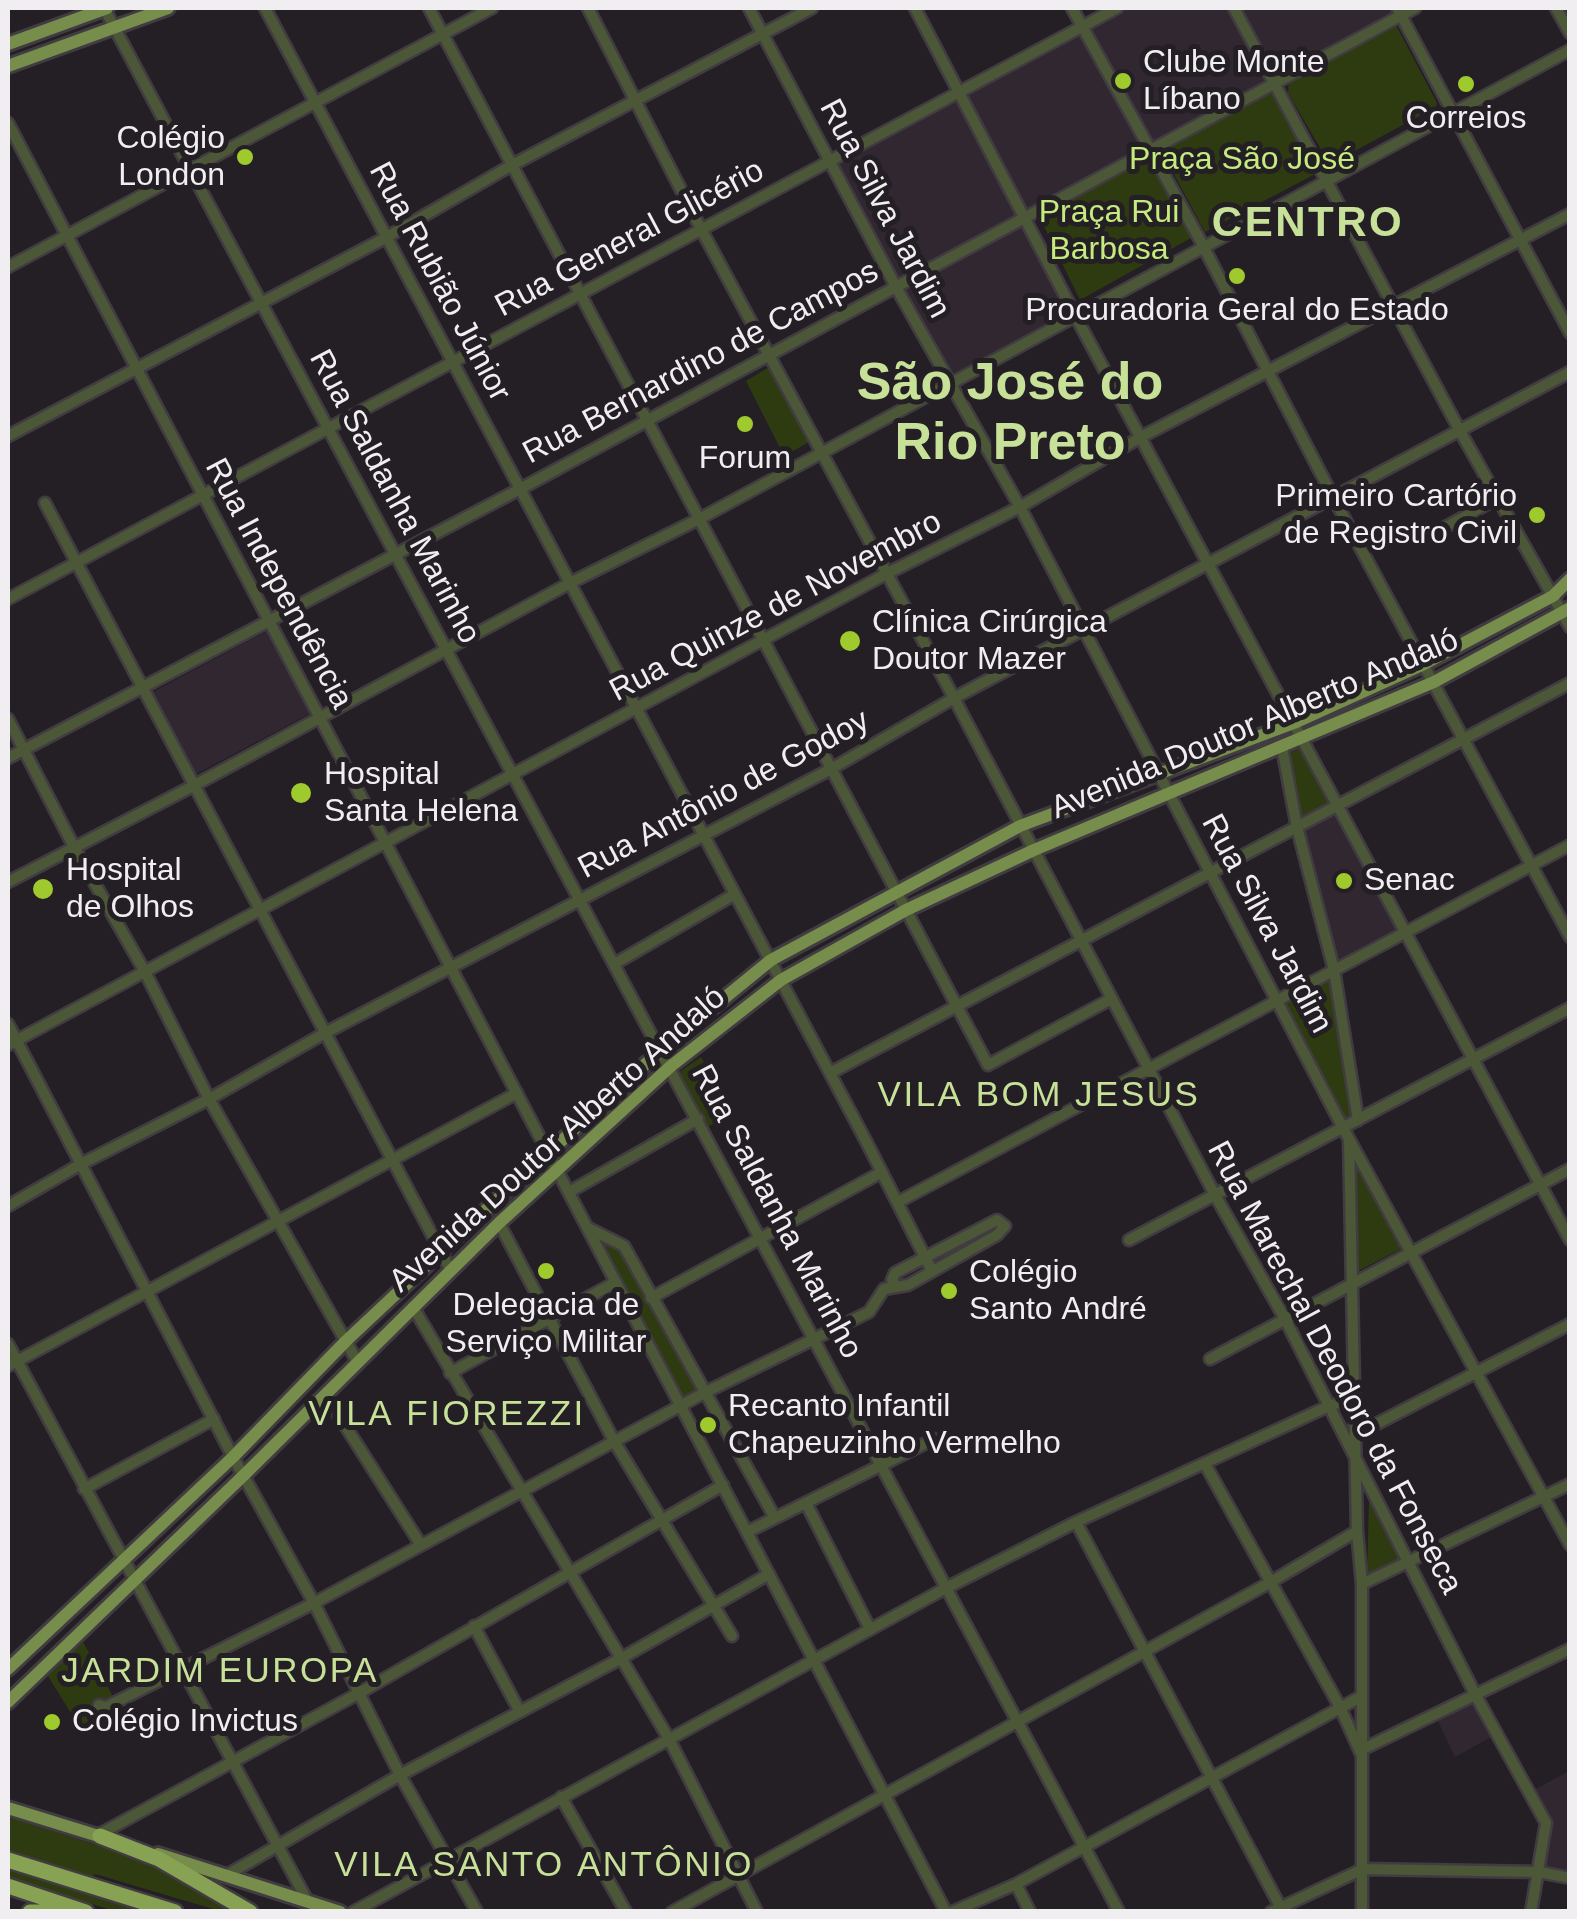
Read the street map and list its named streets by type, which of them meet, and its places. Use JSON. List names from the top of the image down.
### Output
{
  "streets": {
    "main road": ["Avenida Doutor Alberto Andaló"],
    "street": [
      "Rua Silva Jardim",
      "Rua General Glicério",
      "Rua Rubião Júnior",
      "Rua Bernardino de Campos",
      "Rua Saldanha Marinho",
      "Rua Independência",
      "Rua Quinze de Novembro",
      "Rua Antônio de Godoy",
      "Rua Marechal Deodoro da Fonseca"
    ]
  },
  "crossings": [
    ["Rua Silva Jardim", "Rua General Glicério"],
    ["Rua Silva Jardim", "Rua Bernardino de Campos"],
    ["Rua Silva Jardim", "Rua Quinze de Novembro"],
    ["Rua Silva Jardim", "Avenida Doutor Alberto Andaló"],
    ["Rua Silva Jardim", "Rua Antônio de Godoy"],
    ["Rua General Glicério", "Rua Rubião Júnior"],
    ["Rua General Glicério", "Rua Saldanha Marinho"],
    ["Rua General Glicério", "Rua Independência"],
    ["Rua General Glicério", "Rua Marechal Deodoro da Fonseca"],
    ["Rua Rubião Júnior", "Rua Bernardino de Campos"],
    ["Rua Rubião Júnior", "Rua Quinze de Novembro"],
    ["Rua Rubião Júnior", "Avenida Doutor Alberto Andaló"],
    ["Rua Rubião Júnior", "Rua Antônio de Godoy"],
    ["Rua Bernardino de Campos", "Rua Saldanha Marinho"],
    ["Rua Bernardino de Campos", "Rua Independência"],
    ["Rua Bernardino de Campos", "Rua Marechal Deodoro da Fonseca"],
    ["Rua Saldanha Marinho", "Rua Quinze de Novembro"],
    ["Rua Saldanha Marinho", "Avenida Doutor Alberto Andaló"],
    ["Rua Saldanha Marinho", "Rua Antônio de Godoy"],
    ["Rua Independência", "Rua Quinze de Novembro"],
    ["Rua Independência", "Avenida Doutor Alberto Andaló"],
    ["Rua Independência", "Rua Antônio de Godoy"],
    ["Rua Quinze de Novembro", "Rua Marechal Deodoro da Fonseca"],
    ["Avenida Doutor Alberto Andaló", "Rua Marechal Deodoro da Fonseca"],
    ["Rua Antônio de Godoy", "Rua Marechal Deodoro da Fonseca"]
  ],
  "districts": [
    "CENTRO",
    "São José do Rio Preto",
    "VILA BOM JESUS",
    "VILA FIOREZZI",
    "JARDIM EUROPA",
    "VILA SANTO ANTÔNIO"
  ],
  "parks": ["Praça São José", "Praça Rui Barbosa"],
  "places": [
    "Clube Monte Líbano",
    "Correios",
    "Colégio London",
    "Procuradoria Geral do Estado",
    "Forum",
    "Primeiro Cartório de Registro Civil",
    "Clínica Cirúrgica Doutor Mazer",
    "Hospital Santa Helena",
    "Senac",
    "Hospital de Olhos",
    "Delegacia de Serviço Militar",
    "Colégio Santo André",
    "Recanto Infantil Chapeuzinho Vermelho",
    "Colégio Invictus"
  ]
}
